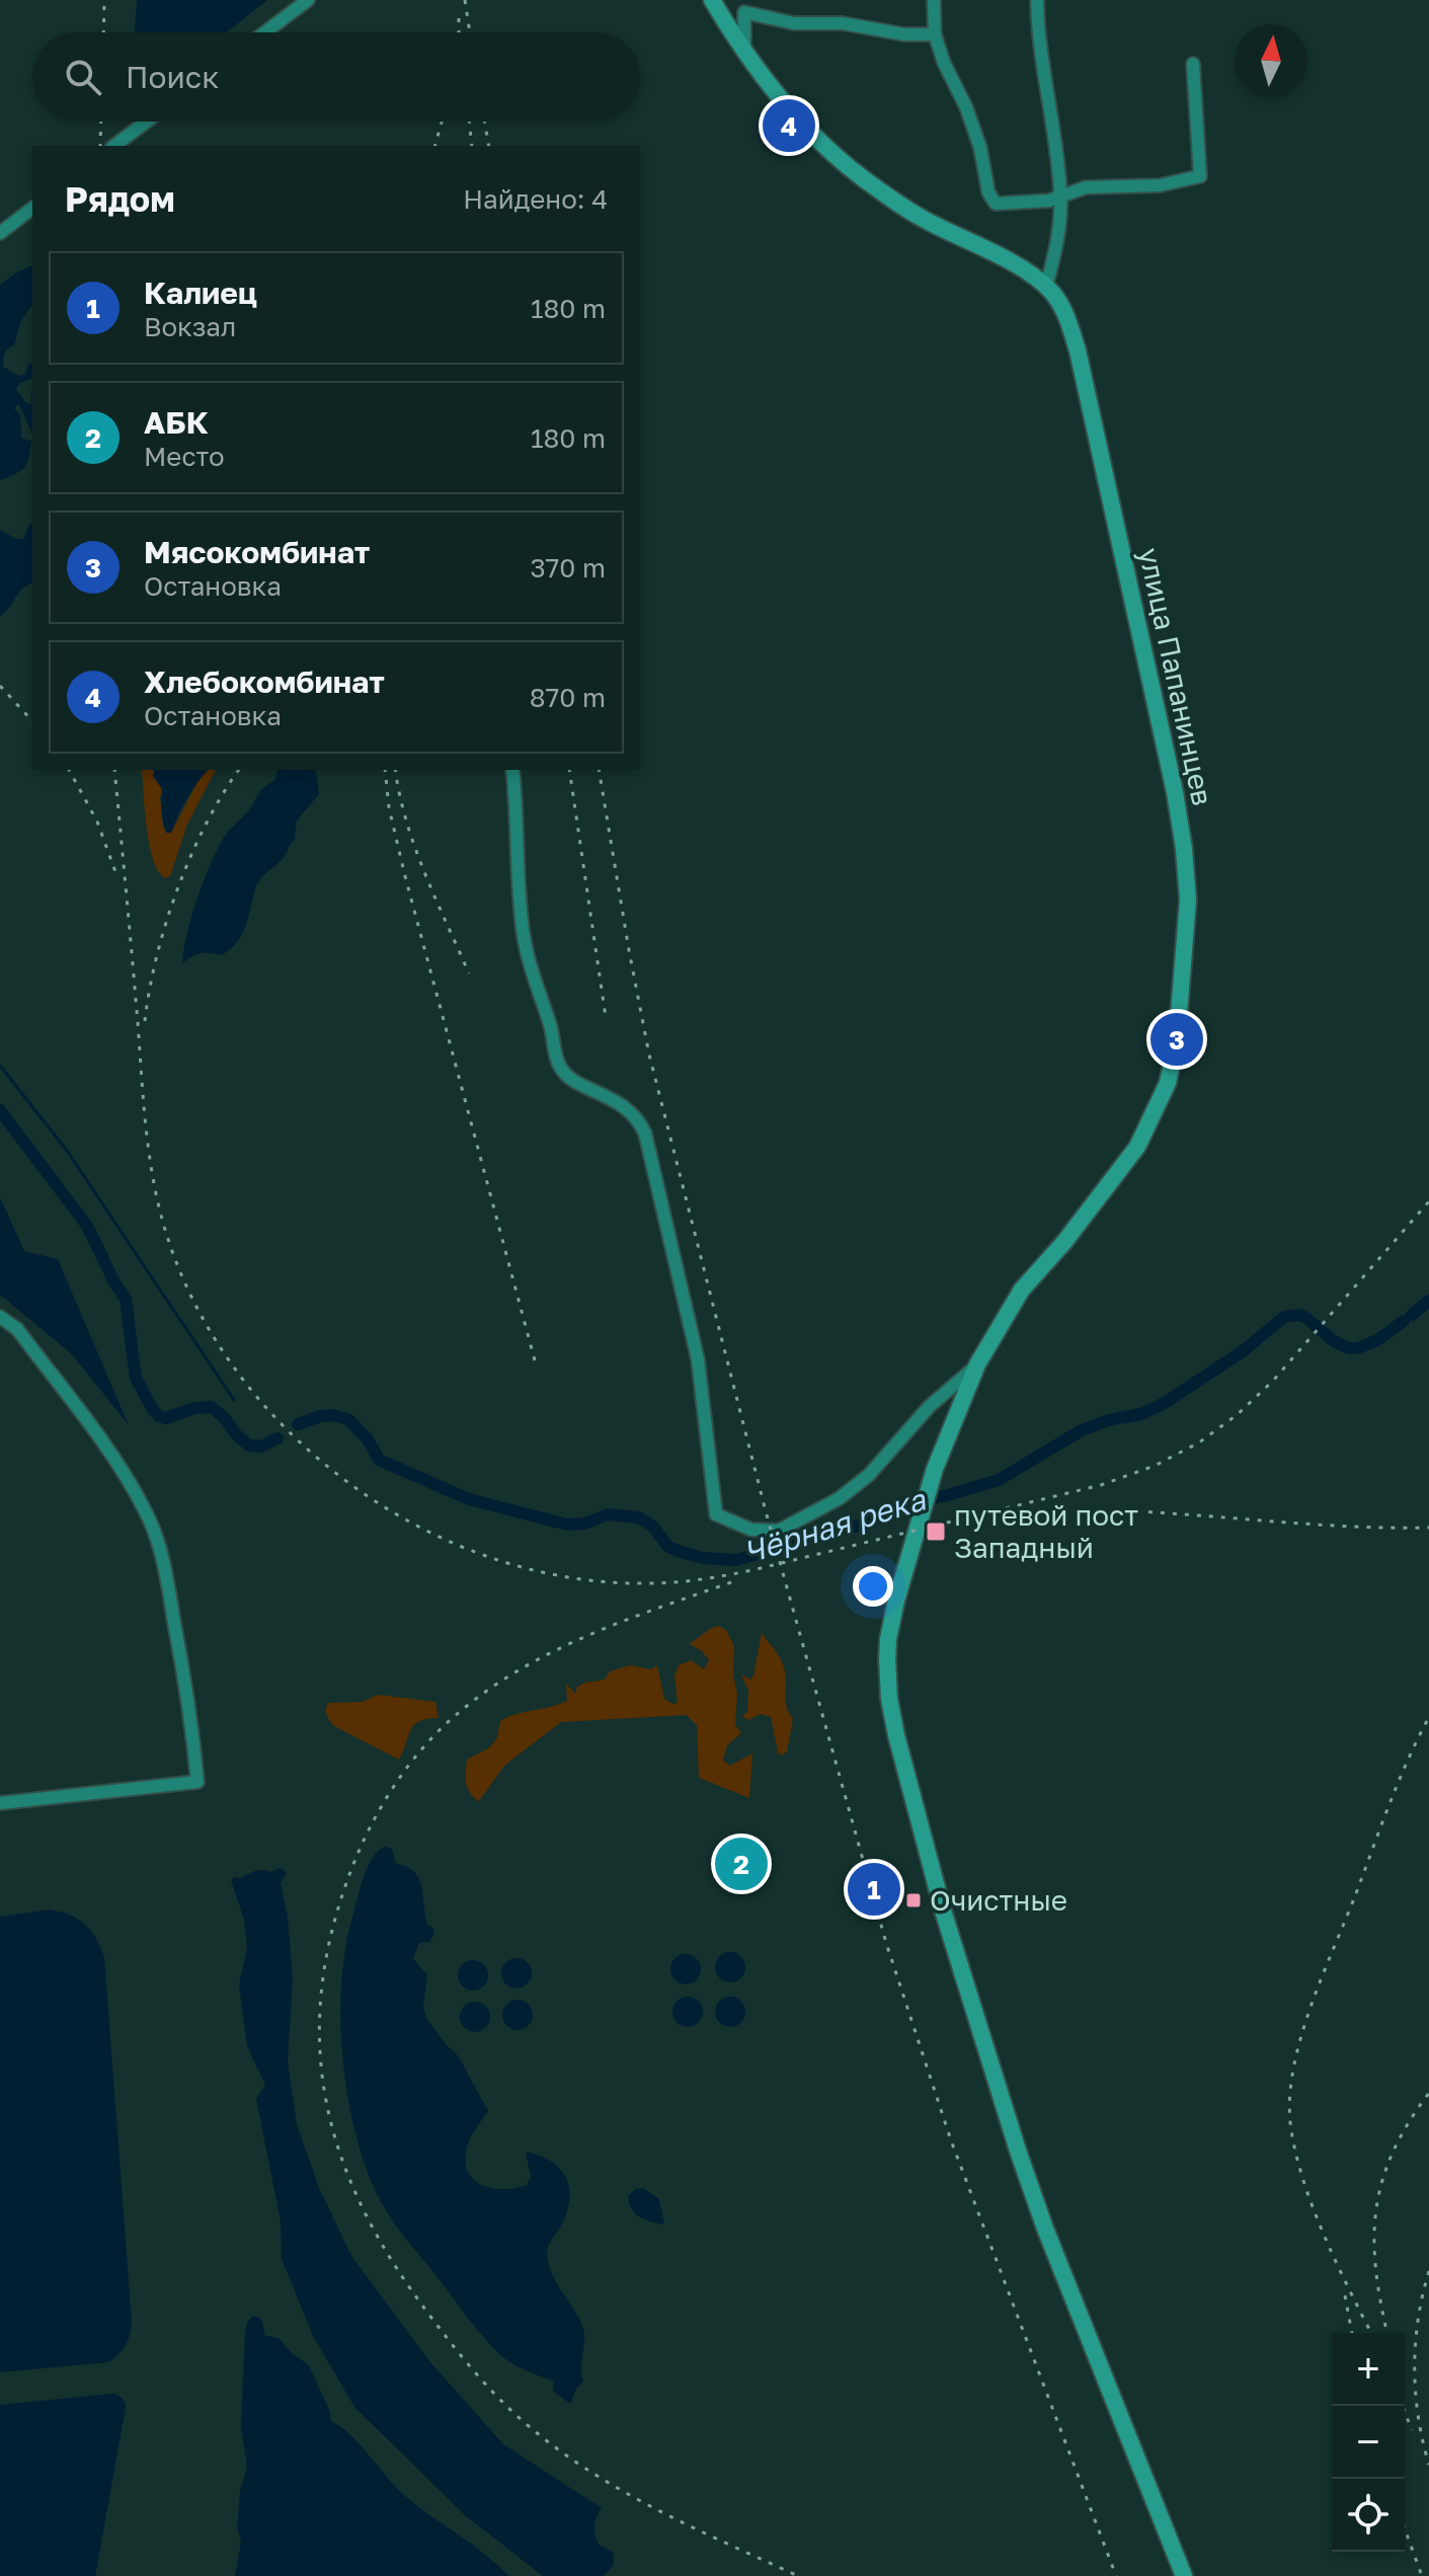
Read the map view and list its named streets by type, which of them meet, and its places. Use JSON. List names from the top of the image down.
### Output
{
  "streets": {
    "main road": ["улица Папанинцев"]
  },
  "water": ["Чёрная река"],
  "places": {
    "transit": ["путевой пост Западный", "Очистные"]
  },
  "north": "top",
  "page": {
    "search": "Поиск",
    "pins": [
      "4",
      "3",
      "2",
      "1"
    ],
    "heading": ["Рядом", "Найдено: 4"],
    "list": [
      {
        "mark": "1",
        "name": "Калиец",
        "note": "Вокзал",
        "value": "180 m"
      },
      {
        "mark": "2",
        "name": "АБК",
        "note": "Место",
        "value": "180 m"
      },
      {
        "mark": "3",
        "name": "Мясокомбинат",
        "note": "Остановка",
        "value": "370 m"
      },
      {
        "mark": "4",
        "name": "Хлебокомбинат",
        "note": "Остановка",
        "value": "870 m"
      }
    ],
    "map_buttons": ["+", "−"]
  }
}
